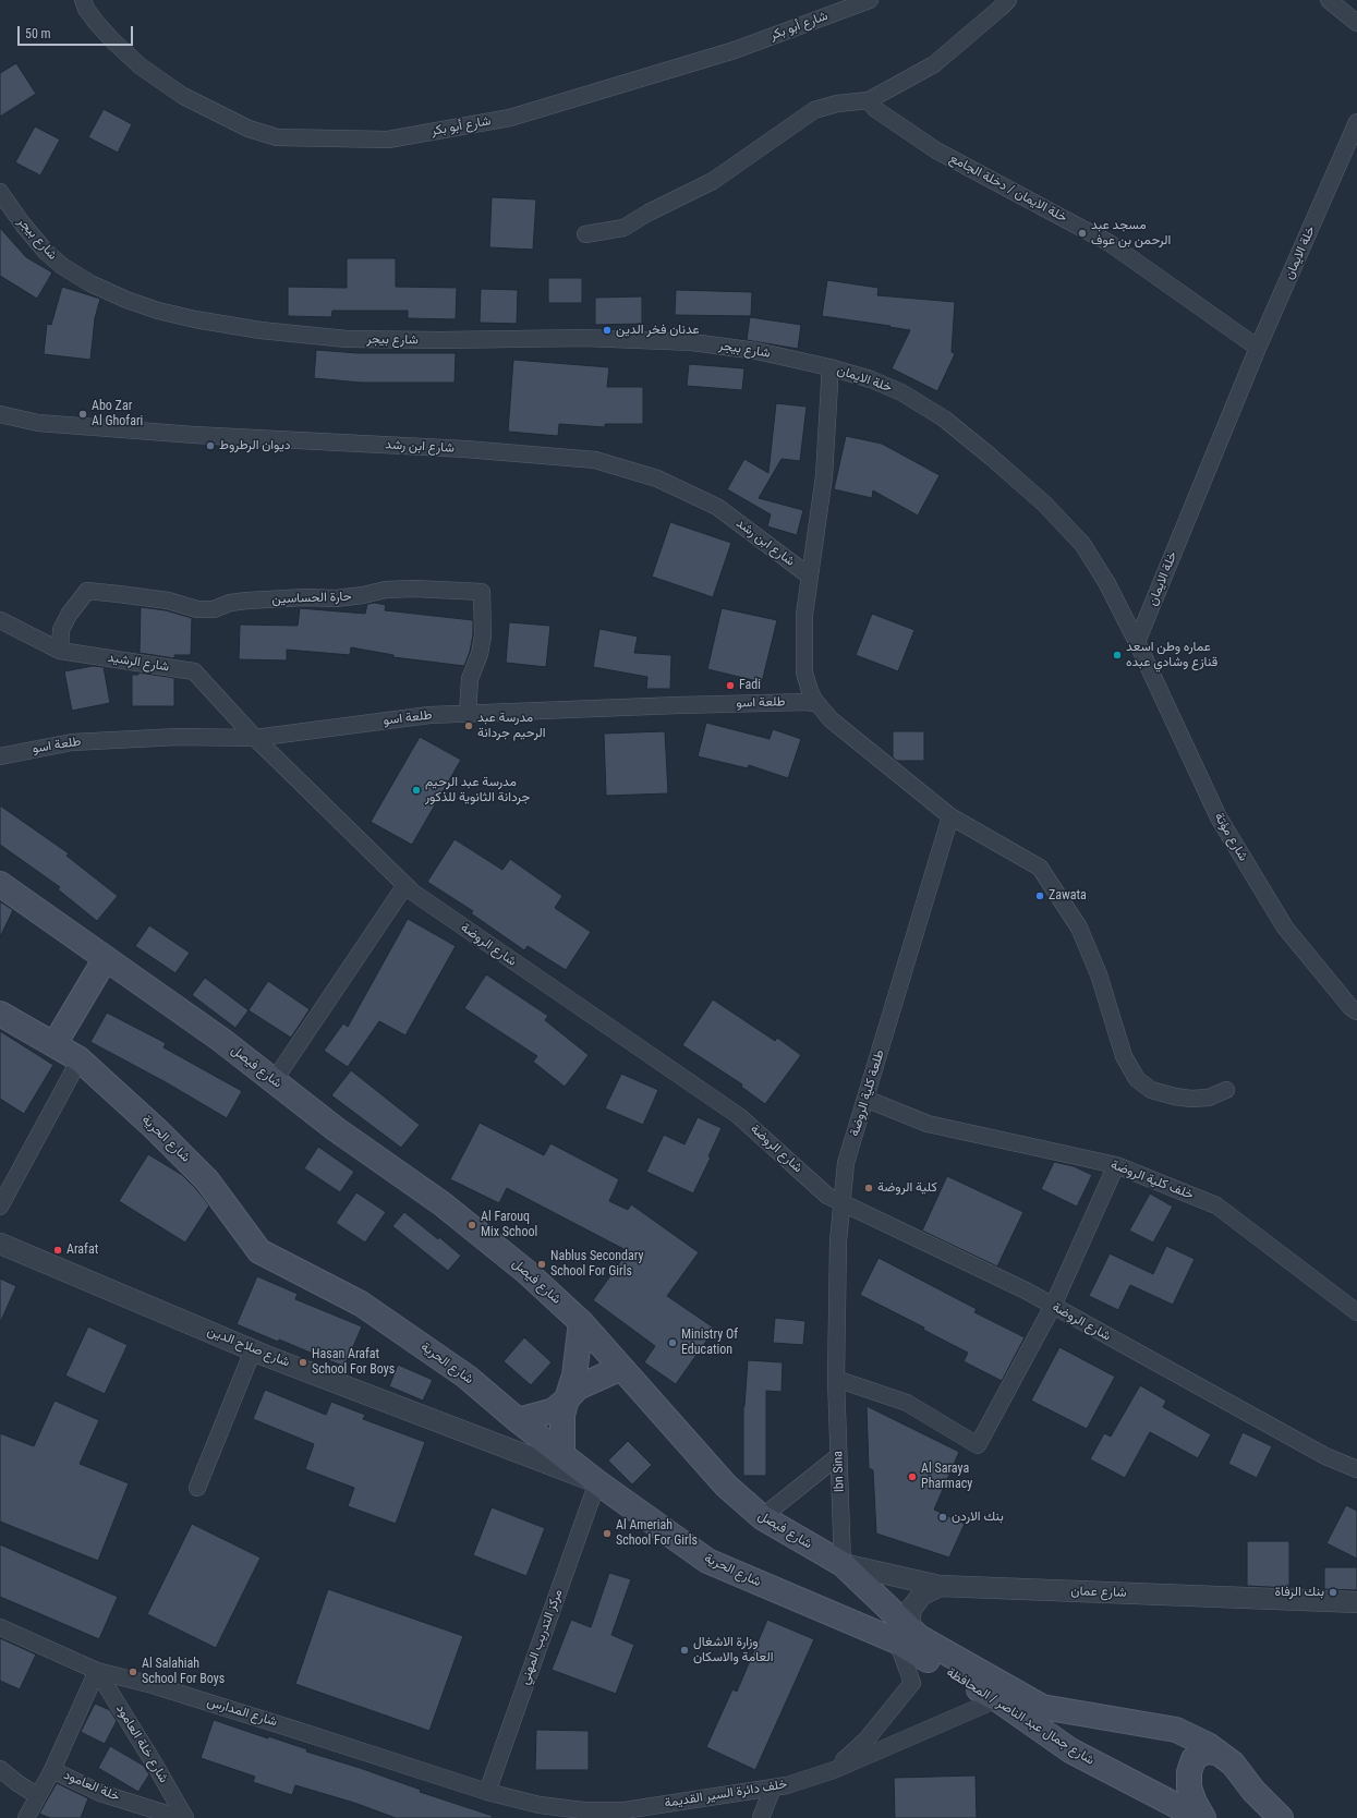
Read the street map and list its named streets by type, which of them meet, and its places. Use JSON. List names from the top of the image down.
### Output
{
  "streets": {
    "main road": ["شارع فيصل", "شارع الحرية", "شارع جمال عبد الناصر / المحافظة"],
    "street": [
      "شارع أبو بكر",
      "خلة الايمان / دخلة الجامع",
      "شارع بيجر",
      "خلة الايمان",
      "شارع ابن رشد",
      "حارة الحساسين",
      "شارع الرشيد",
      "طلعة اسو",
      "شارع مؤتة",
      "شارع الروضة",
      "طلعة كلية الروضة",
      "خلف كلية الروضة",
      "شارع صلاح الدين",
      "Ibn Sina",
      "شارع عمان",
      "مركز التدريب المهني",
      "شارع المدارس",
      "شارع خلة العامود",
      "خلة العامود",
      "خلف دائرة السير القديمة"
    ]
  },
  "crossings": [
    ["خلة الايمان / دخلة الجامع", "خلة الايمان"],
    ["شارع بيجر", "خلة الايمان"],
    ["خلة الايمان", "شارع مؤتة"],
    ["حارة الحساسين", "شارع الرشيد"],
    ["حارة الحساسين", "طلعة اسو"],
    ["شارع الرشيد", "طلعة اسو"],
    ["شارع الرشيد", "شارع الروضة"],
    ["طلعة اسو", "شارع الروضة"],
    ["شارع الروضة", "طلعة كلية الروضة"],
    ["شارع فيصل", "شارع الحرية"],
    ["شارع فيصل", "Ibn Sina"],
    ["شارع فيصل", "شارع عمان"],
    ["شارع فيصل", "شارع جمال عبد الناصر / المحافظة"],
    ["طلعة كلية الروضة", "خلف كلية الروضة"],
    ["طلعة كلية الروضة", "Ibn Sina"],
    ["شارع الحرية", "شارع صلاح الدين"],
    ["شارع الحرية", "مركز التدريب المهني"],
    ["شارع الحرية", "شارع جمال عبد الناصر / المحافظة"],
    ["شارع صلاح الدين", "مركز التدريب المهني"],
    ["Ibn Sina", "شارع عمان"],
    ["مركز التدريب المهني", "شارع المدارس"],
    ["مركز التدريب المهني", "خلف دائرة السير القديمة"],
    ["شارع المدارس", "شارع خلة العامود"],
    ["شارع المدارس", "خلف دائرة السير القديمة"],
    ["شارع جمال عبد الناصر / المحافظة", "خلف دائرة السير القديمة"]
  ],
  "places": [
    "مسجد عبد الرحمن بن عوف",
    "عدنان فخر الدين",
    "Abo Zar Al Ghofari",
    "ديوان الرطروط",
    "عماره وطن اسعد قنازع وشادي عبده",
    "Fadi",
    "مدرسة عبد الرحيم جردانة",
    "مدرسة عبد الرحيم جردانة الثانوية للذكور",
    "Zawata",
    "كلية الروضة",
    "Al Farouq Mix School",
    "Arafat",
    "Nablus Secondary School For Girls",
    "Ministry Of Education",
    "Hasan Arafat School For Boys",
    "Al Saraya Pharmacy",
    "بنك الاردن",
    "Al Ameriah School For Girls",
    "بنك الرفاة",
    "وزارة الاشغال العامة والاسكان",
    "Al Salahiah School For Boys"
  ],
  "scale_bar": "50 m"
}
